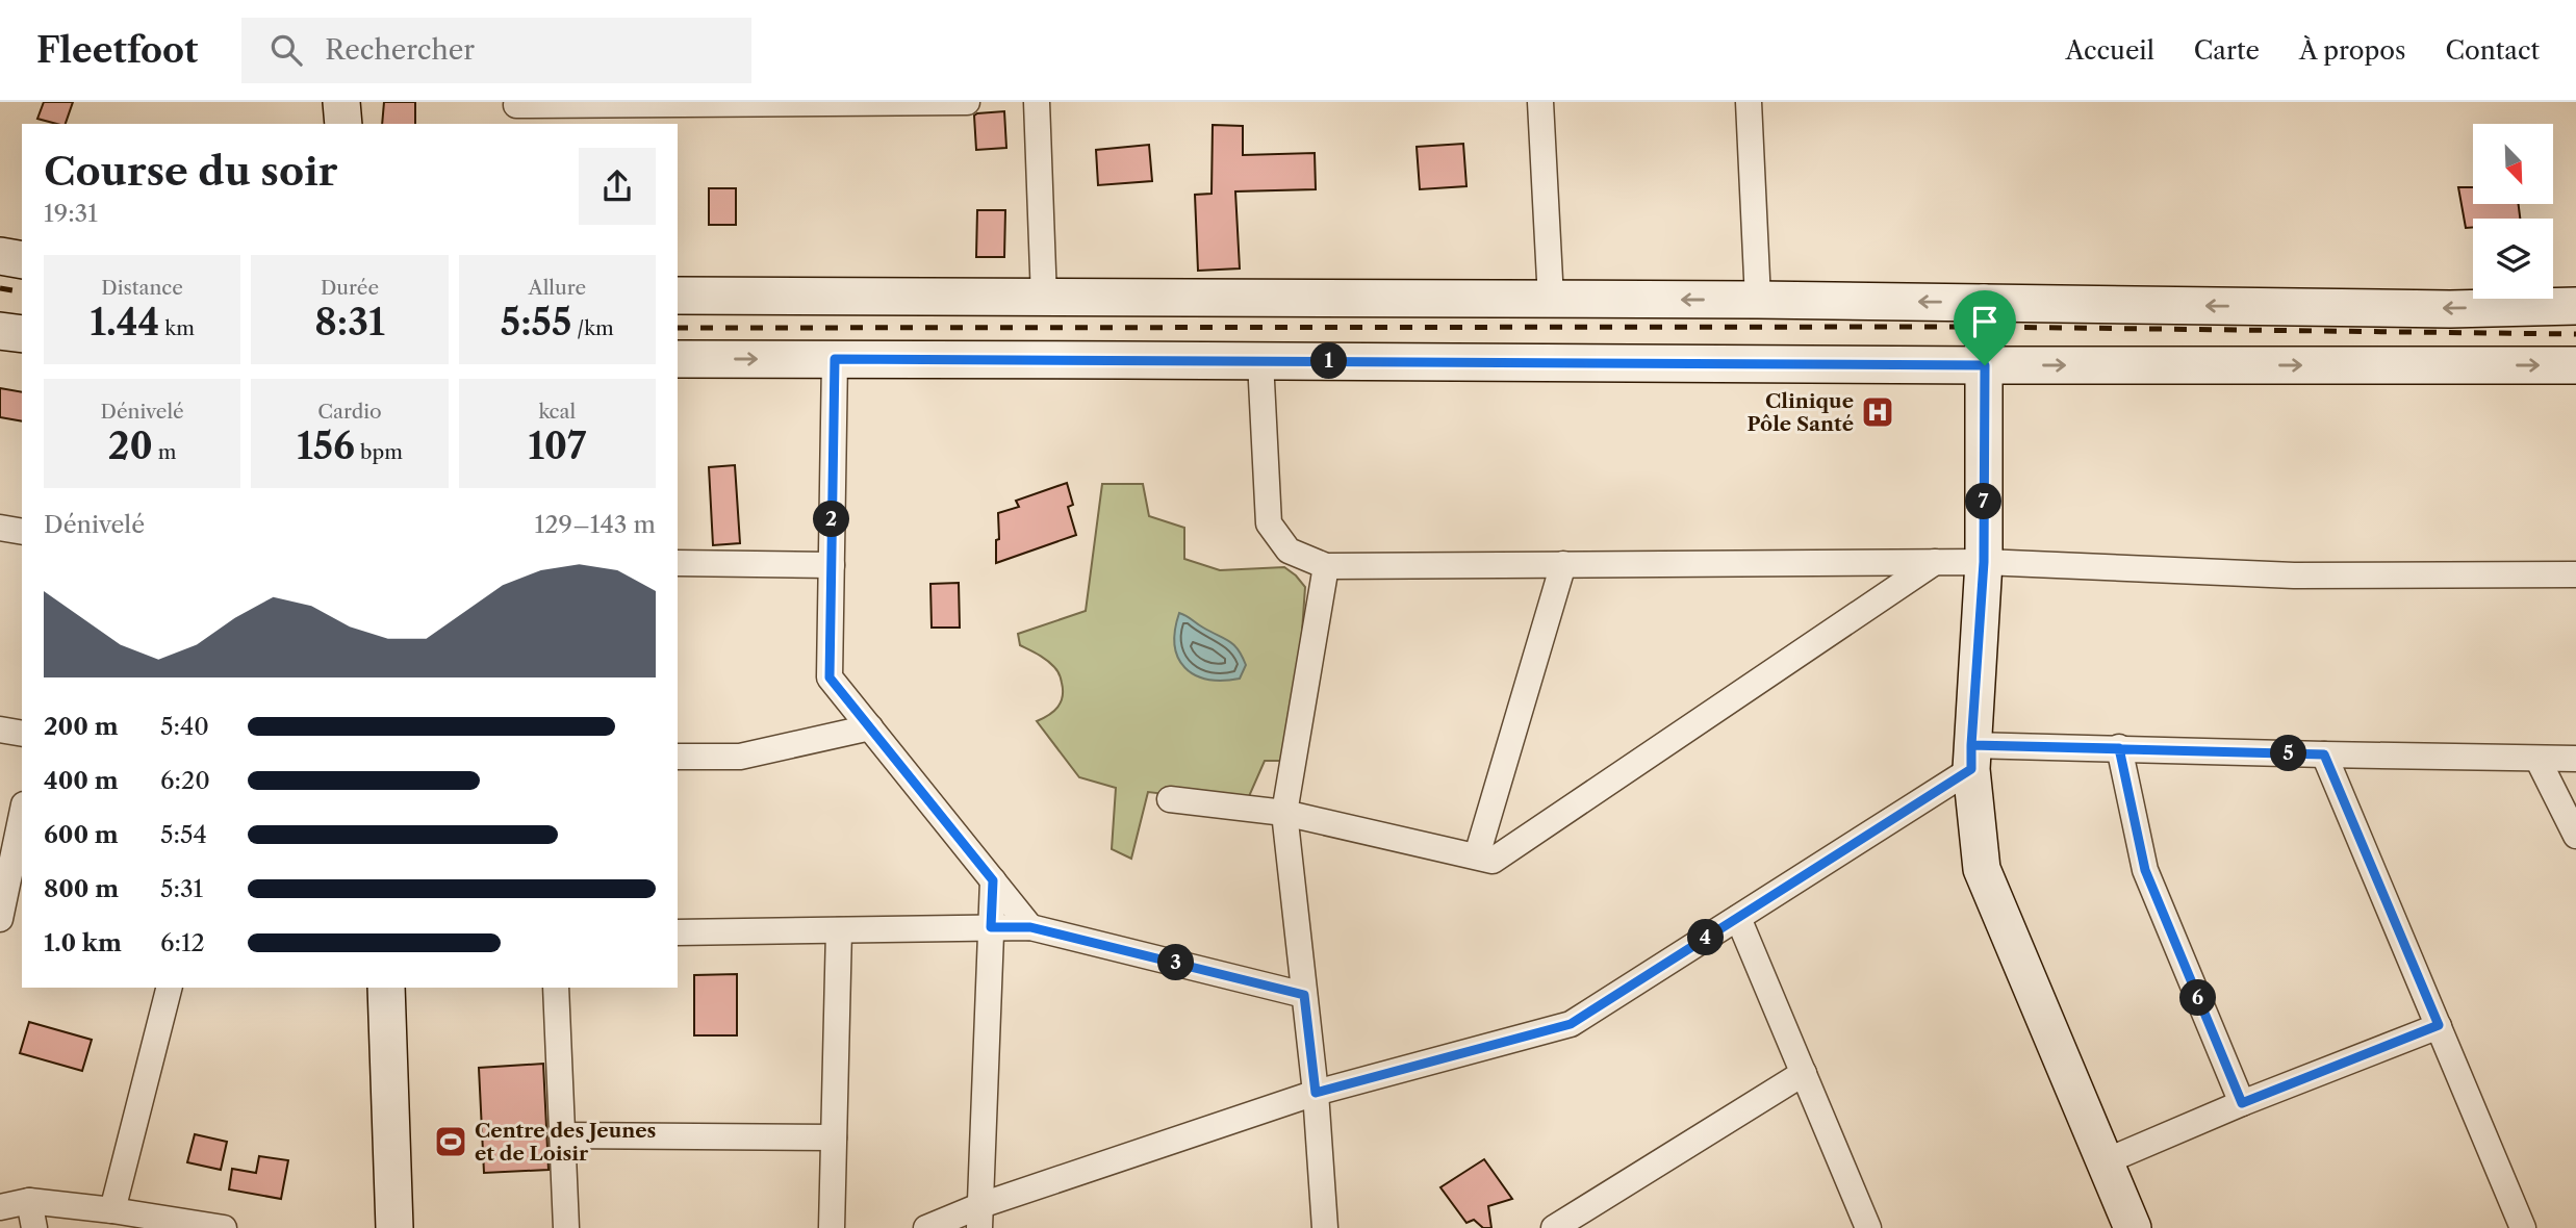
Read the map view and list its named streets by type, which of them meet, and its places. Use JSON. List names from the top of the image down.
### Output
{
  "places": {
    "hospital": ["Clinique Pôle Santé"],
    "sports": ["Centre des Jeunes et de Loisir"]
  },
  "north": "bottom right",
  "page": {
    "header": "Fleetfoot",
    "search": "Rechercher",
    "nav": [
      "Accueil",
      "Carte",
      "À propos",
      "Contact"
    ],
    "heading": ["Course du soir", "19:31"],
    "stats": [
      ["Distance", "1.44 km"],
      ["Durée", "8:31"],
      ["Allure", "5:55 /km"],
      ["Dénivelé", "20 m"],
      ["Cardio", "156 bpm"],
      ["kcal", "107"]
    ],
    "pins": [
      "1",
      "7",
      "2",
      "5",
      "4",
      "3",
      "6"
    ],
    "chart": ["Dénivelé", "129–143 m"],
    "list": [
      {
        "name": "200 m",
        "note": "5:40"
      },
      {
        "name": "400 m",
        "note": "6:20"
      },
      {
        "name": "600 m",
        "note": "5:54"
      },
      {
        "name": "800 m",
        "note": "5:31"
      },
      {
        "name": "1.0 km",
        "note": "6:12"
      }
    ]
  }
}
